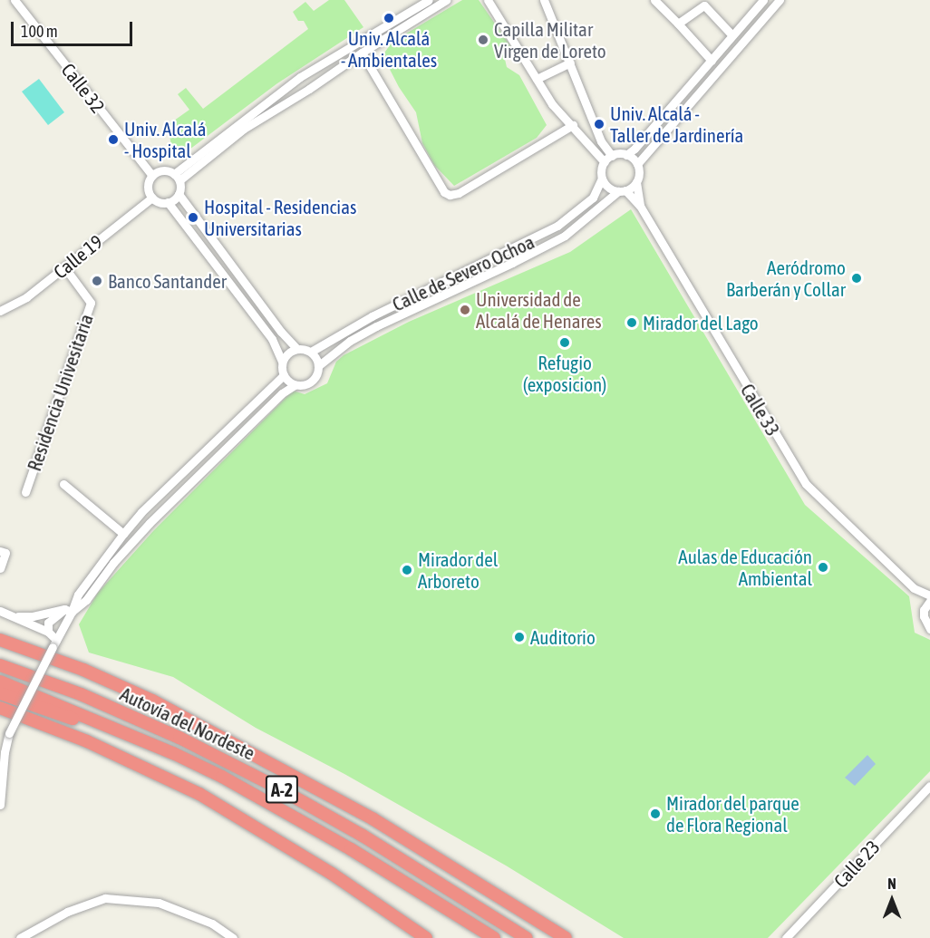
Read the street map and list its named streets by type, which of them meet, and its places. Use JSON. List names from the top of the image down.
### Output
{
  "streets": {
    "highway": ["Autovía del Nordeste", "A-2"],
    "street": [
      "Calle 32",
      "Calle 19",
      "Calle de Severo Ochoa",
      "Residencia Univesitaria",
      "Calle 33",
      "Calle 23"
    ]
  },
  "crossings": [
    ["Calle 32", "Calle 19"],
    ["Calle 19", "Residencia Univesitaria"],
    ["Calle de Severo Ochoa", "Calle 33"],
    ["Autovía del Nordeste", "A-2"]
  ],
  "places": [
    "Univ. Alcalá - Ambientales",
    "Capilla Militar Virgen de Loreto",
    "Univ. Alcalá - Taller de Jardinería",
    "Univ. Alcalá - Hospital",
    "Hospital - Residencias Universitarias",
    "Aeródromo Barberán y Collar",
    "Banco Santander",
    "Universidad de Alcalá de Henares",
    "Mirador del Lago",
    "Refugio (exposicion)",
    "Aulas de Educación Ambiental",
    "Mirador del Arboreto",
    "Auditorio",
    "Mirador del parque de Flora Regional"
  ],
  "scale_bar": "100 m",
  "north": "top"
}
